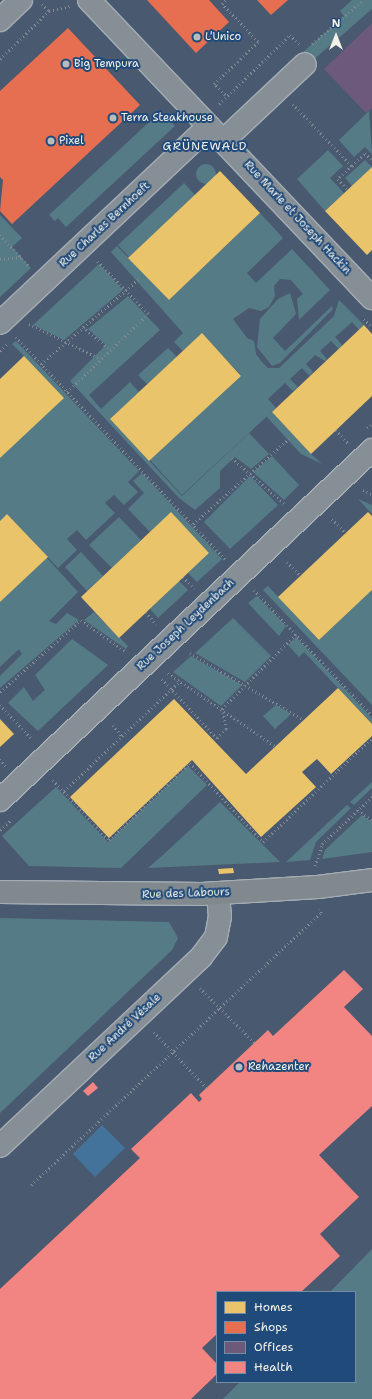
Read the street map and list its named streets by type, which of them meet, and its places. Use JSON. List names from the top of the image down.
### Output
{
  "streets": {
    "main road": ["Rue des Labours"],
    "street": [
      "Rue Marie et Joseph Hackin",
      "Rue Charles Bernhoeft",
      "Rue Joseph Leydenbach",
      "Rue André Vésale"
    ]
  },
  "crossings": [
    ["Rue Marie et Joseph Hackin", "Rue Charles Bernhoeft"],
    ["Rue des Labours", "Rue André Vésale"]
  ],
  "districts": ["GRÜNEWALD"],
  "places": [
    "L'Unico",
    "Big Tempura",
    "Terra Steakhouse",
    "Pixel",
    "Rehazenter"
  ],
  "legend": [
    "Homes",
    "Shops",
    "Offices",
    "Health"
  ],
  "north": "top"
}
